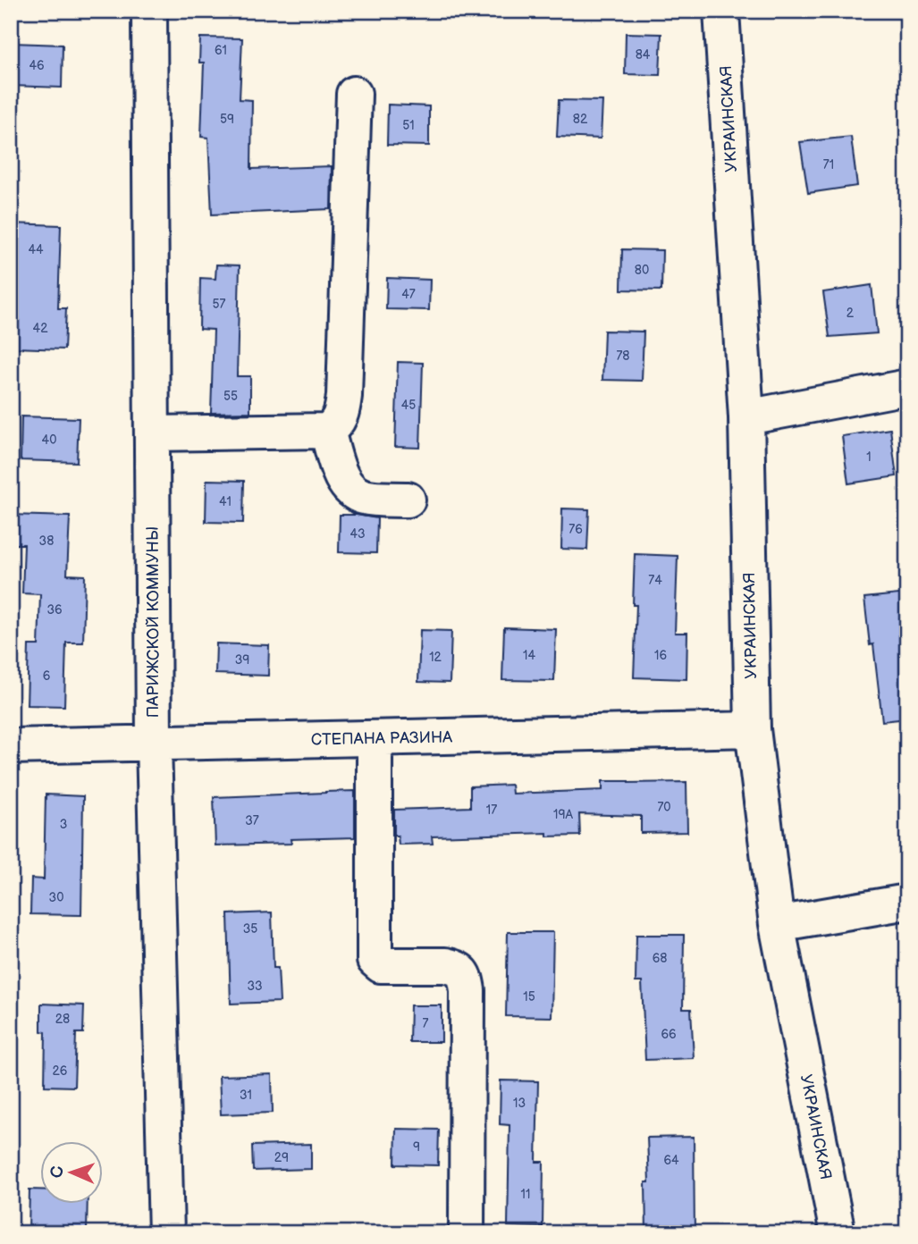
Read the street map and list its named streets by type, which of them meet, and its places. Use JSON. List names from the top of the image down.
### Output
{
  "streets": {
    "street": ["УКРАИНСКАЯ", "ПАРИЖСКОЙ КОММУНЫ", "СТЕПАНА РАЗИНА"]
  },
  "crossings": [
    ["УКРАИНСКАЯ", "СТЕПАНА РАЗИНА"],
    ["ПАРИЖСКОЙ КОММУНЫ", "СТЕПАНА РАЗИНА"]
  ],
  "house_numbers": [
    "61",
    "84",
    "46",
    "59",
    "82",
    "51",
    "71",
    "44",
    "80",
    "47",
    "57",
    "2",
    "42",
    "78",
    "55",
    "45",
    "40",
    "1",
    "41",
    "76",
    "43",
    "38",
    "74",
    "36",
    "14",
    "16",
    "12",
    "39",
    "6",
    "70",
    "17",
    "19А",
    "37",
    "3",
    "30",
    "35",
    "68",
    "33",
    "15",
    "28",
    "7",
    "66",
    "26",
    "31",
    "13",
    "9",
    "29",
    "64",
    "11"
  ],
  "north": "left"
}
